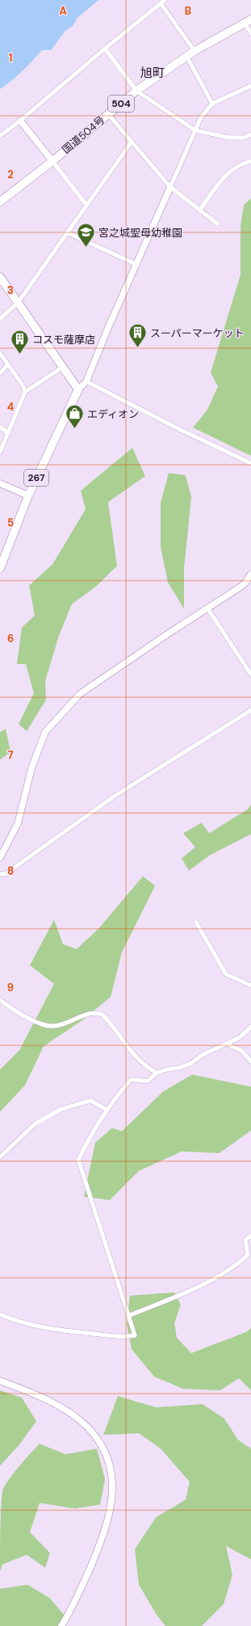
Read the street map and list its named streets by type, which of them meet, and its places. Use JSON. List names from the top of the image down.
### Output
{
  "streets": {
    "highway": ["504", "国道504号", "267"]
  },
  "districts": ["旭町"],
  "places": {
    "school or university": ["宮之城聖母幼稚園"],
    "building": ["スーパーマーケット", "コスモ薩摩店"],
    "shop": ["エディオン"]
  },
  "grid": {
    "columns": ["A", "B"],
    "rows": [
      "1",
      "2",
      "3",
      "4",
      "5",
      "6",
      "7",
      "8",
      "9"
    ]
  }
}
